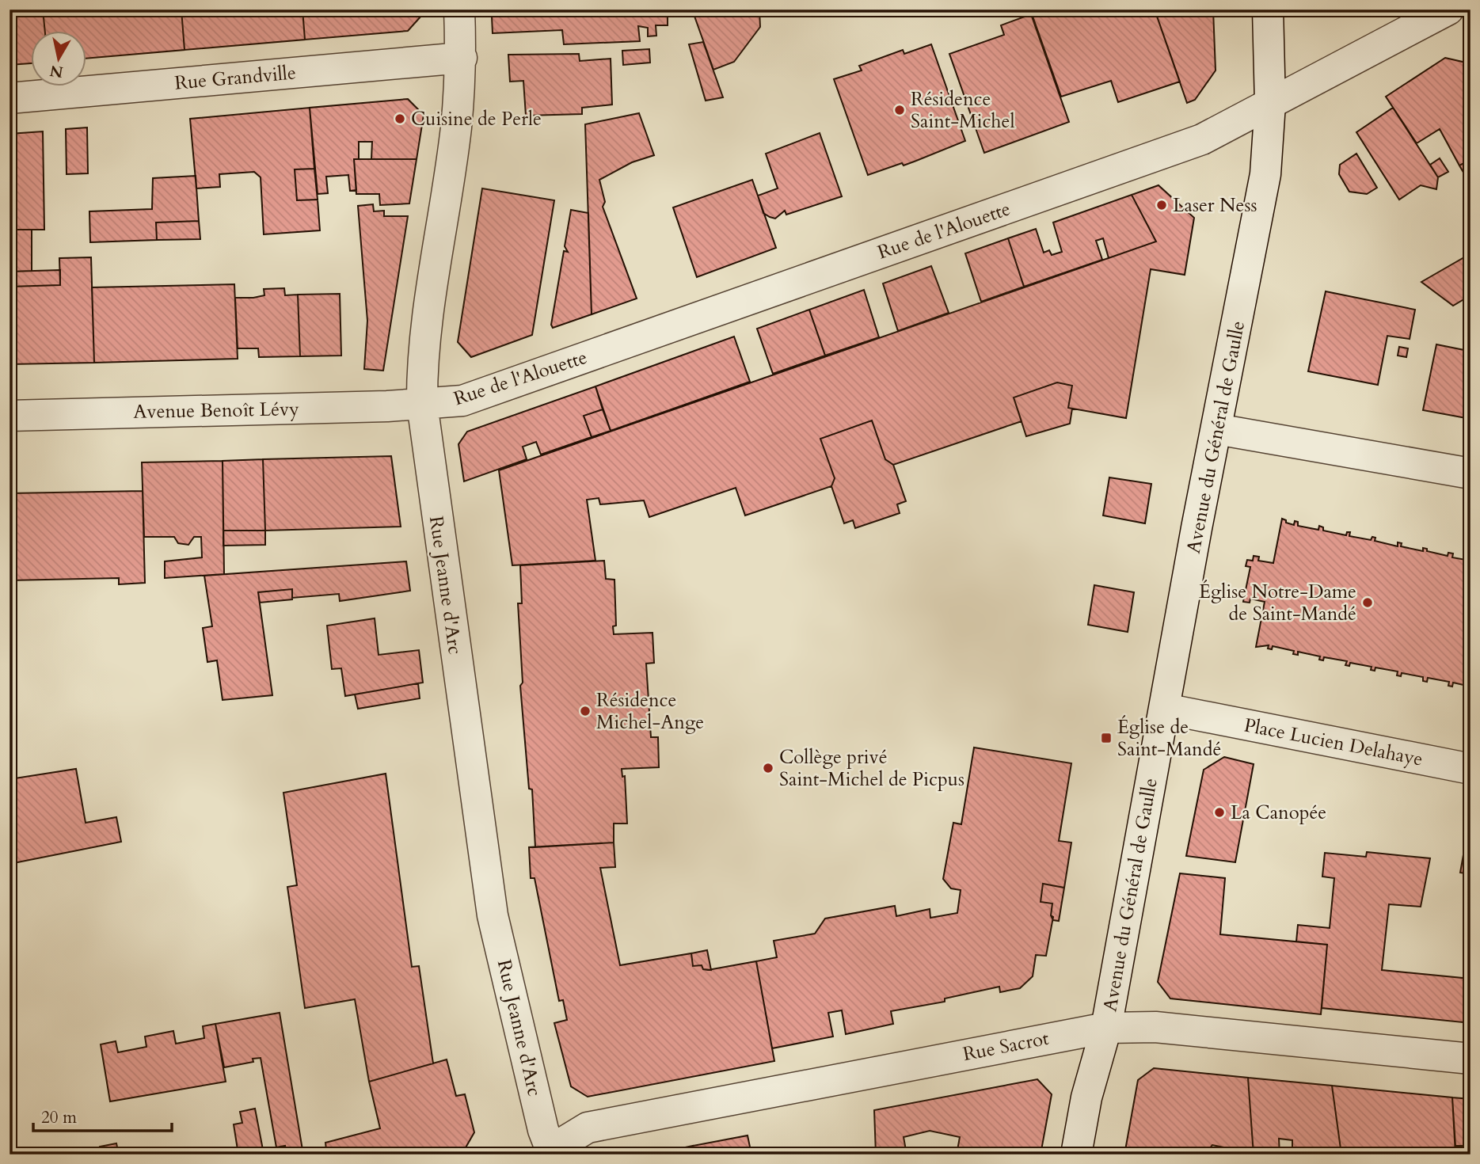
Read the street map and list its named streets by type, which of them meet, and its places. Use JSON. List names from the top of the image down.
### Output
{
  "streets": {
    "street": [
      "Rue Grandville",
      "Rue de l'Alouette",
      "Avenue Benoît Lévy",
      "Avenue du Général de Gaulle",
      "Rue Jeanne d'Arc",
      "Place Lucien Delahaye",
      "Rue Sacrot"
    ]
  },
  "crossings": [
    ["Rue Grandville", "Rue Jeanne d'Arc"],
    ["Rue de l'Alouette", "Avenue Benoît Lévy"],
    ["Rue de l'Alouette", "Avenue du Général de Gaulle"],
    ["Rue de l'Alouette", "Rue Jeanne d'Arc"],
    ["Avenue Benoît Lévy", "Rue Jeanne d'Arc"],
    ["Avenue du Général de Gaulle", "Place Lucien Delahaye"],
    ["Avenue du Général de Gaulle", "Rue Sacrot"],
    ["Rue Jeanne d'Arc", "Rue Sacrot"]
  ],
  "places": {
    "other": [
      "Résidence Saint-Michel",
      "Cuisine de Perle",
      "Laser Ness",
      "Église Notre-Dame de Saint-Mandé",
      "Résidence Michel-Ange",
      "Collège privé Saint-Michel de Picpus",
      "La Canopée"
    ],
    "transit": ["Église de Saint-Mandé"]
  },
  "scale_bar": "20 m",
  "north": "bottom"
}
